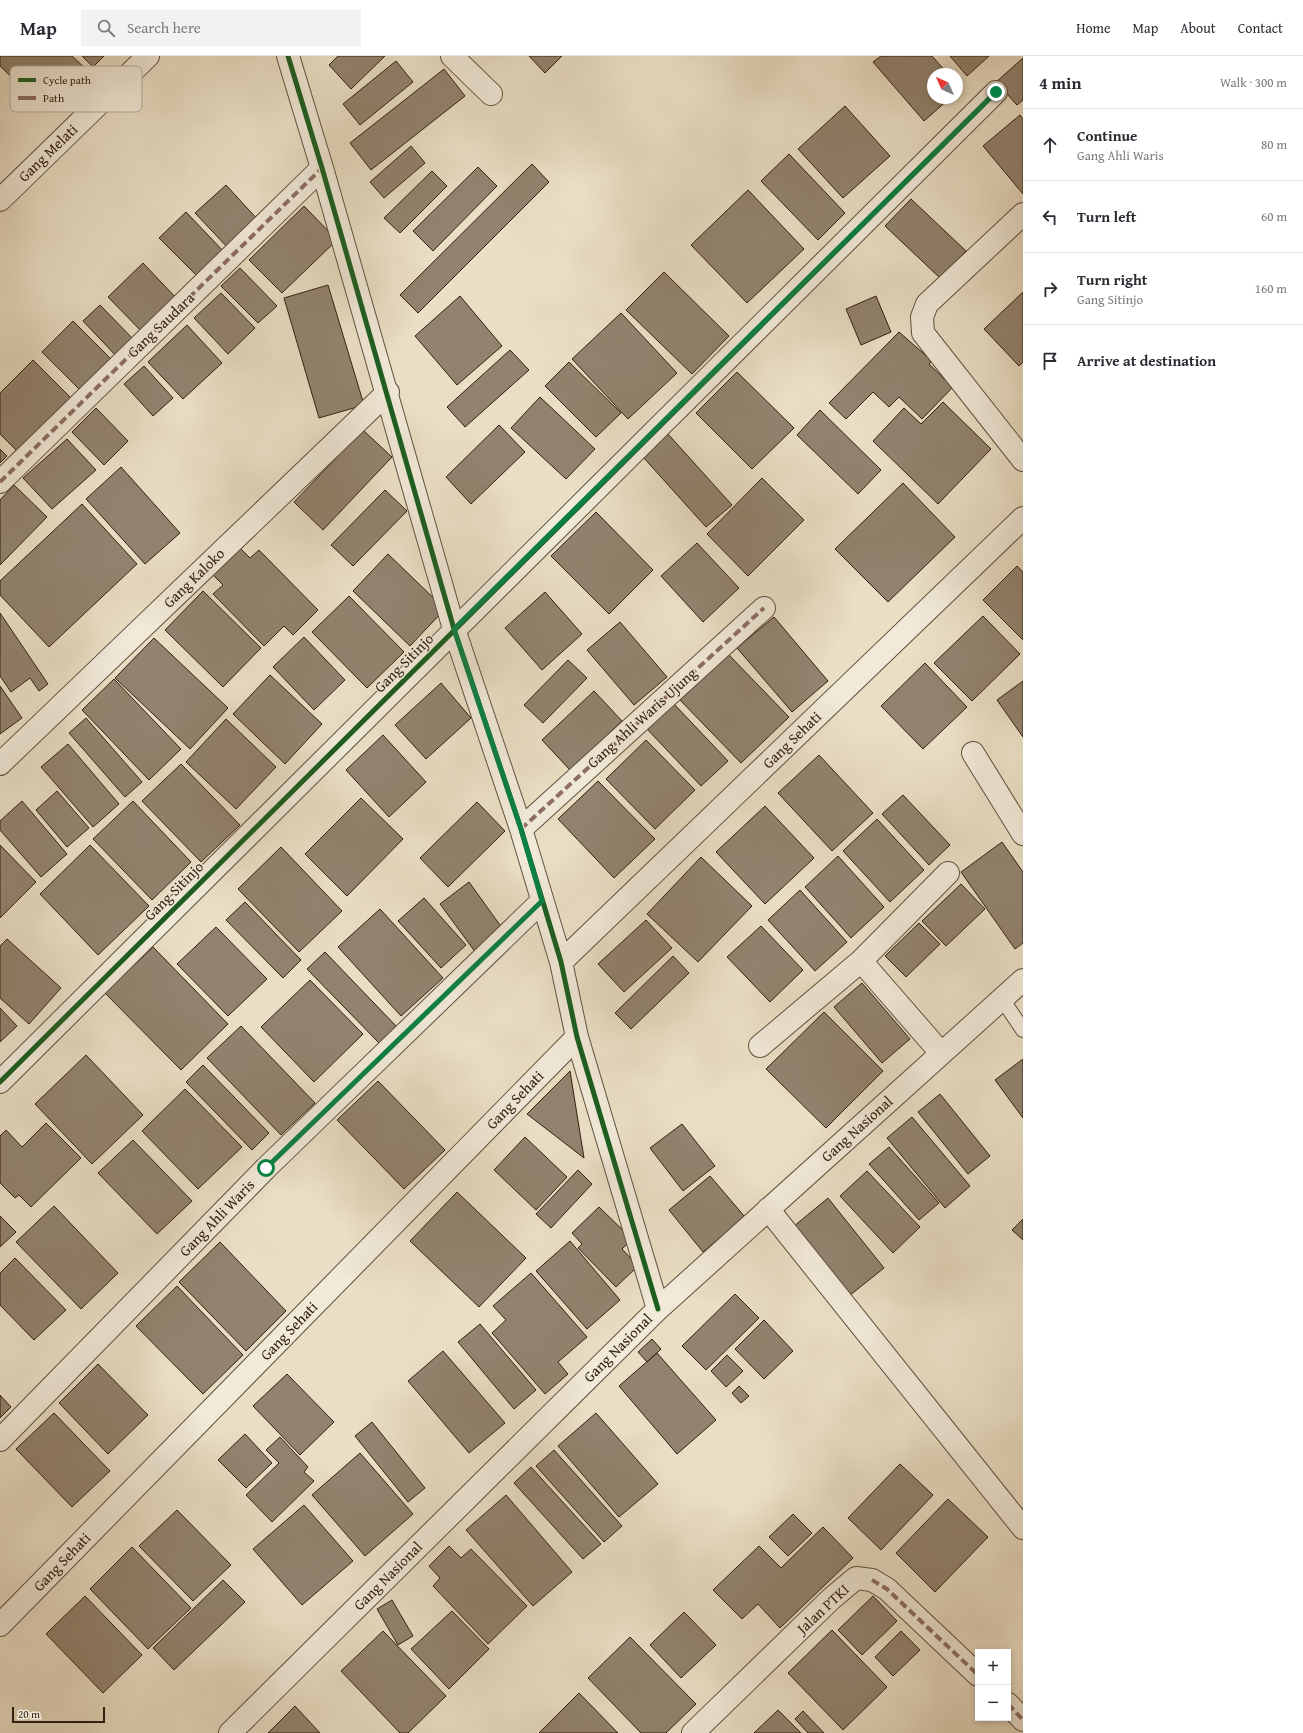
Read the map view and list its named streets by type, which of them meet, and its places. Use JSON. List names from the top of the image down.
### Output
{
  "streets": {
    "street": [
      "Gang Melati",
      "Gang Saudara",
      "Gang Kaloko",
      "Gang Sitinjo",
      "Gang Ahli Waris Ujung",
      "Gang Sehati",
      "Gang Nasional",
      "Gang Ahli Waris",
      "Jalan PTKI"
    ]
  },
  "legend": ["Cycle path", "Path"],
  "scale_bar": "20 m",
  "north": "top left",
  "page": {
    "header": "Map",
    "search": "Search here",
    "nav": [
      "Home",
      "Map",
      "About",
      "Contact"
    ],
    "heading": ["4 min", "Walk · 300 m"],
    "list": [
      ["Continue", "Gang Ahli Waris", "80 m"],
      ["Turn left", "60 m"],
      ["Turn right", "Gang Sitinjo", "160 m"],
      "Arrive at destination"
    ],
    "map_buttons": ["+", "−"],
    "scale": "20 m"
  }
}
